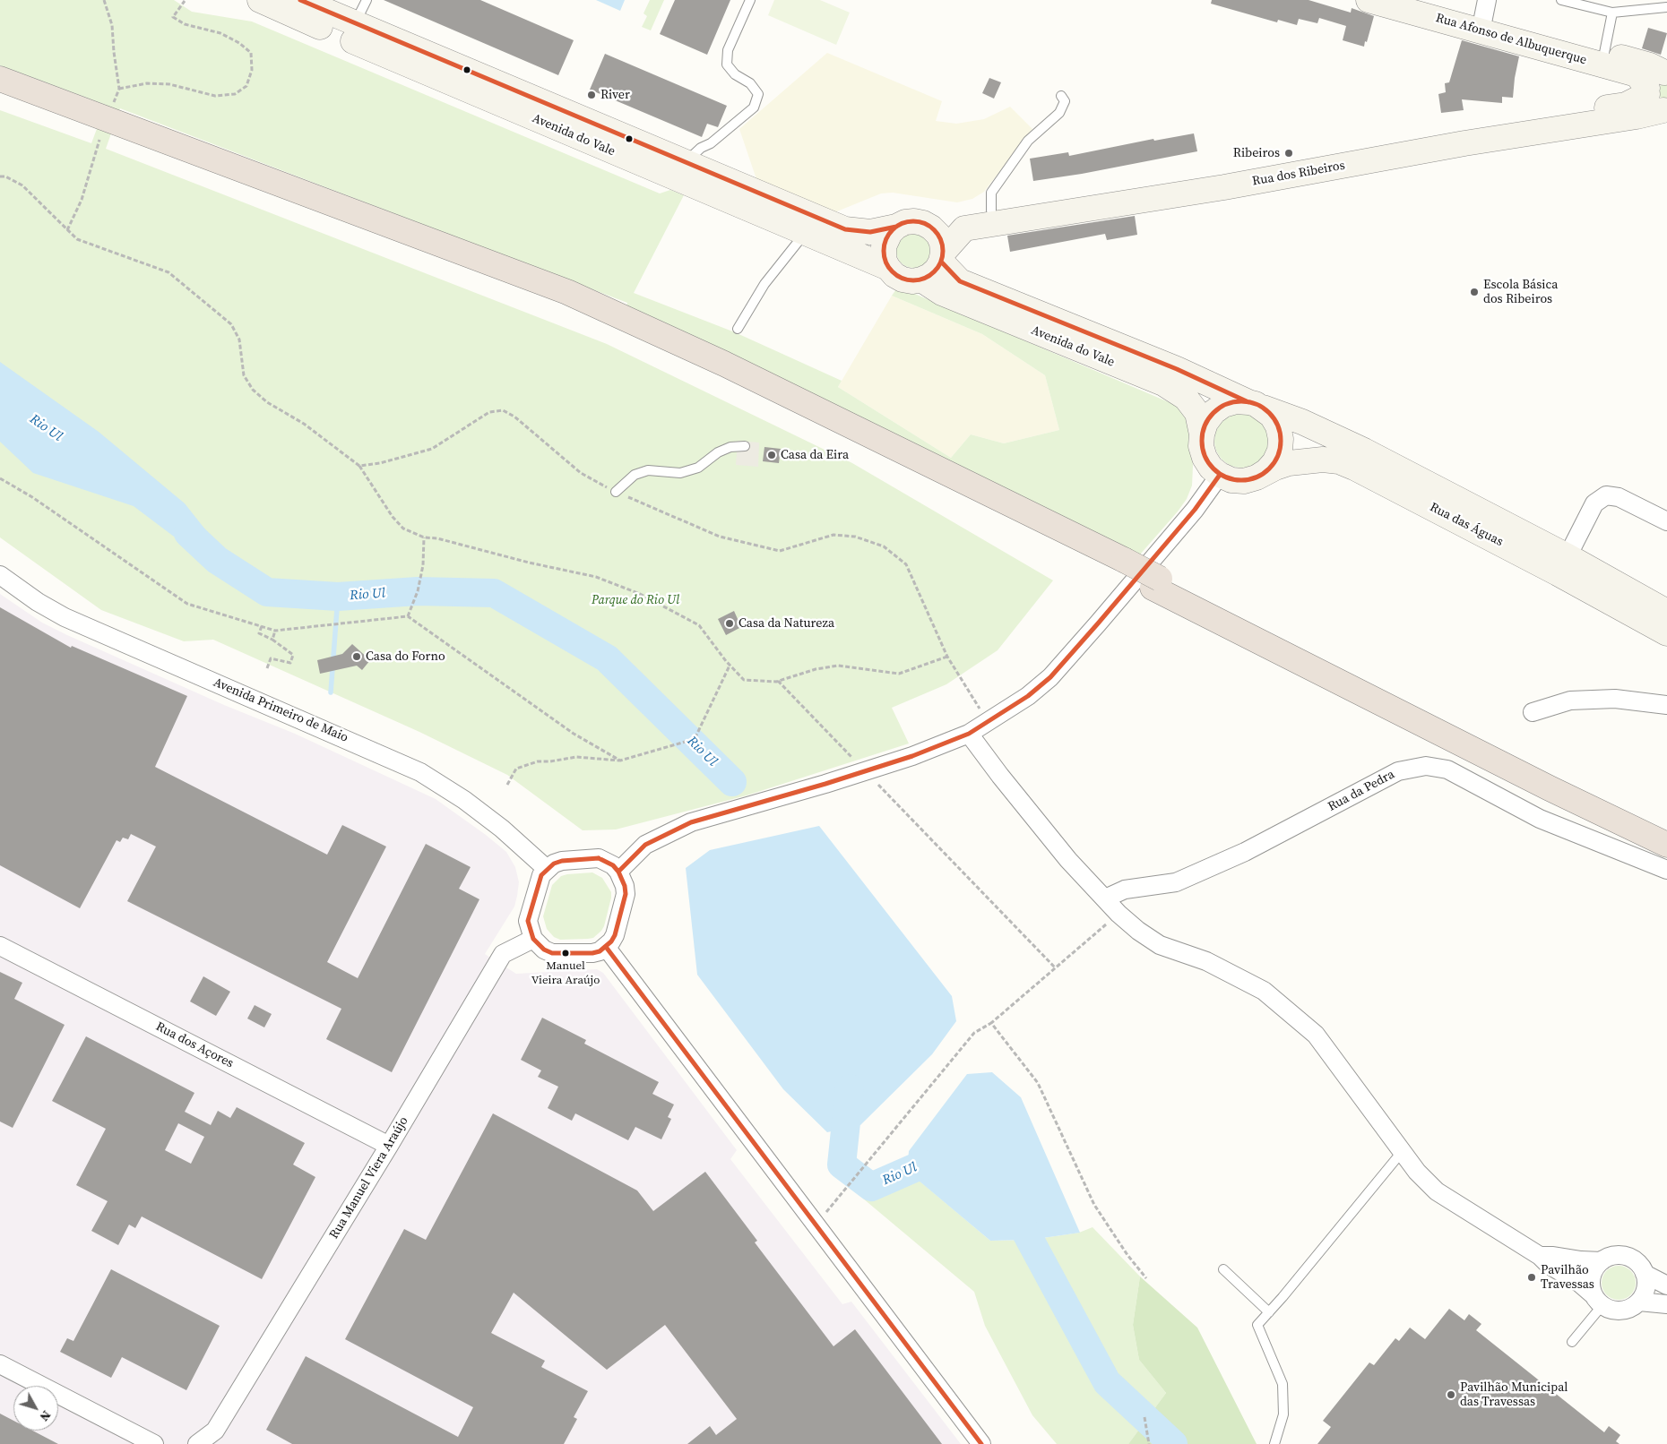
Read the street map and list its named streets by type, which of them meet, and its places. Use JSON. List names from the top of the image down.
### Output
{
  "streets": {
    "main road": [
      "Rua Afonso de Albuquerque",
      "Avenida do Vale",
      "Rua dos Ribeiros",
      "Rua das Águas"
    ],
    "street": [
      "Avenida Primeiro de Maio",
      "Rua da Pedra",
      "Rua dos Açores",
      "Rua Manuel Viera Araújo"
    ]
  },
  "crossings": [
    ["Rua Afonso de Albuquerque", "Rua dos Ribeiros"],
    ["Avenida do Vale", "Rua dos Ribeiros"],
    ["Avenida do Vale", "Rua das Águas"],
    ["Avenida Primeiro de Maio", "Rua Manuel Viera Araújo"],
    ["Rua dos Açores", "Rua Manuel Viera Araújo"]
  ],
  "water": ["Rio Ul"],
  "parks": ["Parque do Rio Ul"],
  "places": [
    "River",
    "Ribeiros",
    "Escola Básica dos Ribeiros",
    "Casa da Eira",
    "Casa da Natureza",
    "Casa do Forno",
    "Manuel Vieira Araújo",
    "Pavilhão Travessas",
    "Pavilhão Municipal das Travessas"
  ],
  "north": "bottom right"
}
